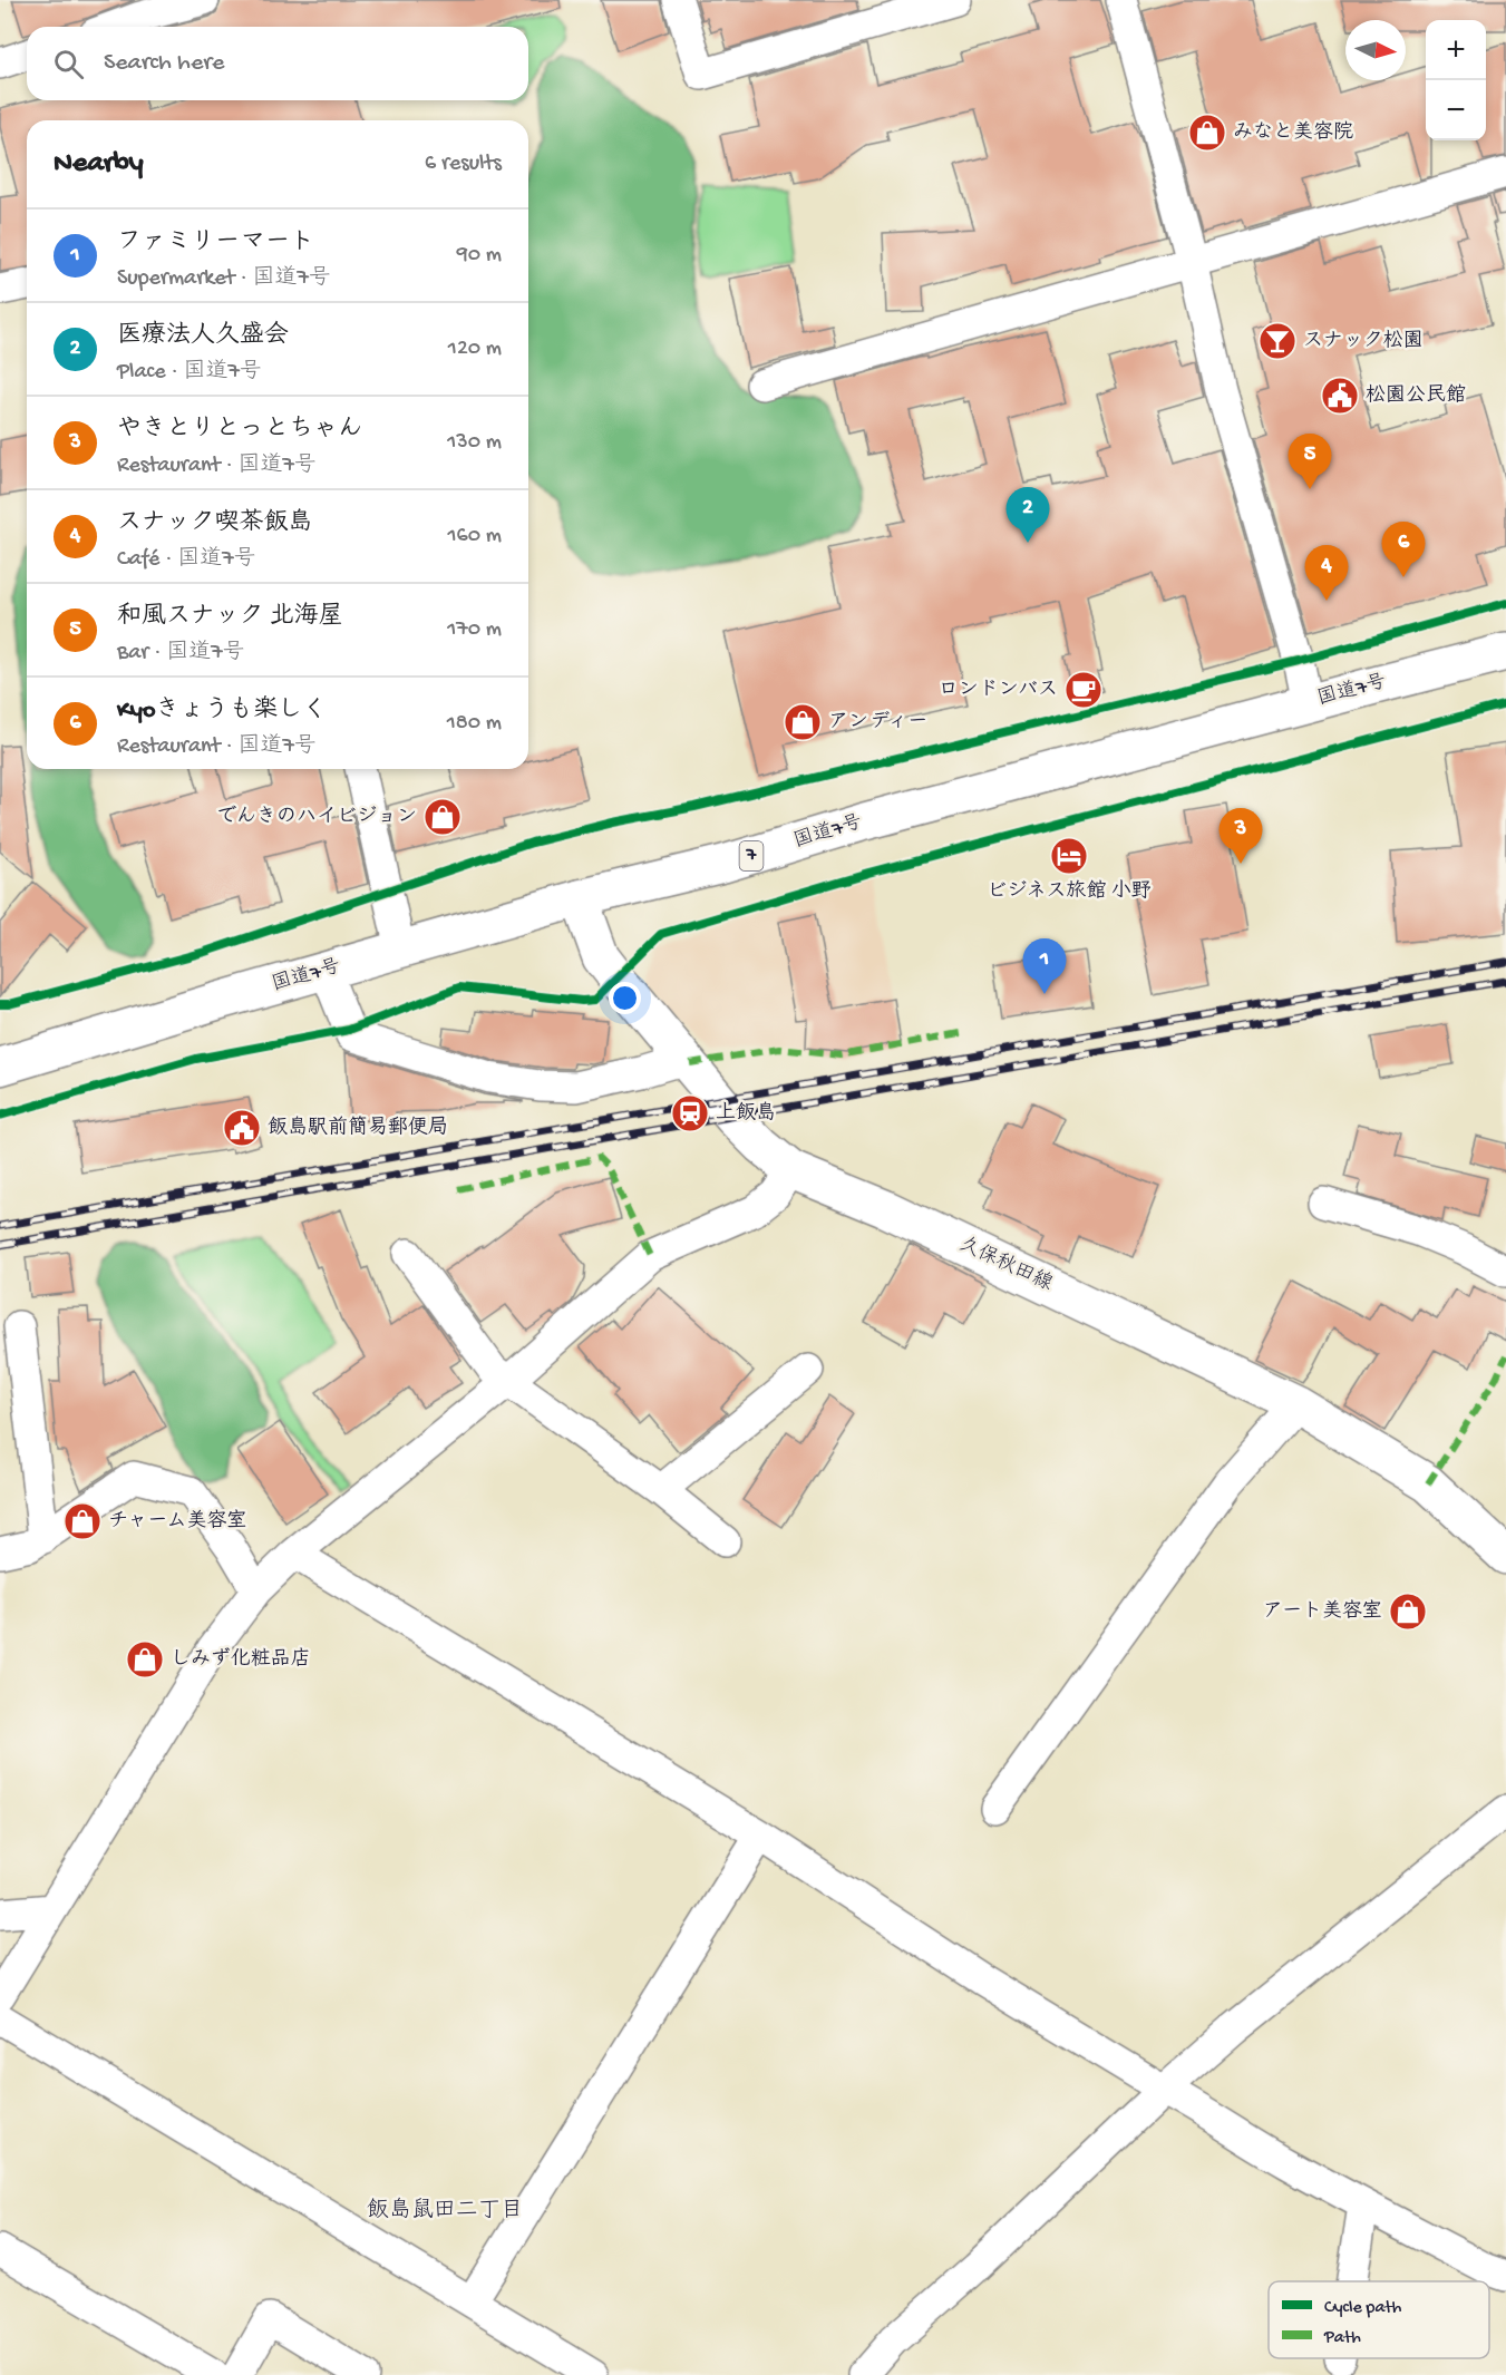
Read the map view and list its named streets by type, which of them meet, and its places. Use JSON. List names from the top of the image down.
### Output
{
  "streets": {
    "main road": ["国道7号", "7", "久保秋田線"]
  },
  "crossings": [
    ["国道7号", "久保秋田線"]
  ],
  "districts": ["飯島鼠田二丁目"],
  "places": {
    "shop": [
      "みなと美容院",
      "アンディー",
      "でんきのハイビジョン",
      "チャーム美容室",
      "アート美容室",
      "しみず化粧品店"
    ],
    "bar": ["スナック松園"],
    "public building": ["松園公民館", "飯島駅前簡易郵便局"],
    "cafe": ["ロンドンバス"],
    "hotel": ["ビジネス旅館 小野"],
    "station": ["上飯島"]
  },
  "legend": ["Cycle path", "Path"],
  "north": "right",
  "page": {
    "map_buttons": ["+", "−"],
    "search": "Search here",
    "heading": ["Nearby", "6 results"],
    "list": [
      {
        "mark": "1",
        "name": "ファミリーマート",
        "note": "Supermarket · 国道7号",
        "value": "90 m"
      },
      {
        "mark": "2",
        "name": "医療法人久盛会",
        "note": "Place · 国道7号",
        "value": "120 m"
      },
      {
        "mark": "3",
        "name": "やきとりとっとちゃん",
        "note": "Restaurant · 国道7号",
        "value": "130 m"
      },
      {
        "mark": "4",
        "name": "スナック喫茶飯島",
        "note": "Café · 国道7号",
        "value": "160 m"
      },
      {
        "mark": "5",
        "name": "和風スナック 北海屋",
        "note": "Bar · 国道7号",
        "value": "170 m"
      },
      {
        "mark": "6",
        "name": "Kyoきょうも楽しく",
        "note": "Restaurant · 国道7号",
        "value": "180 m"
      }
    ],
    "pins": [
      "5",
      "2",
      "6",
      "4",
      "3",
      "1"
    ]
  }
}
